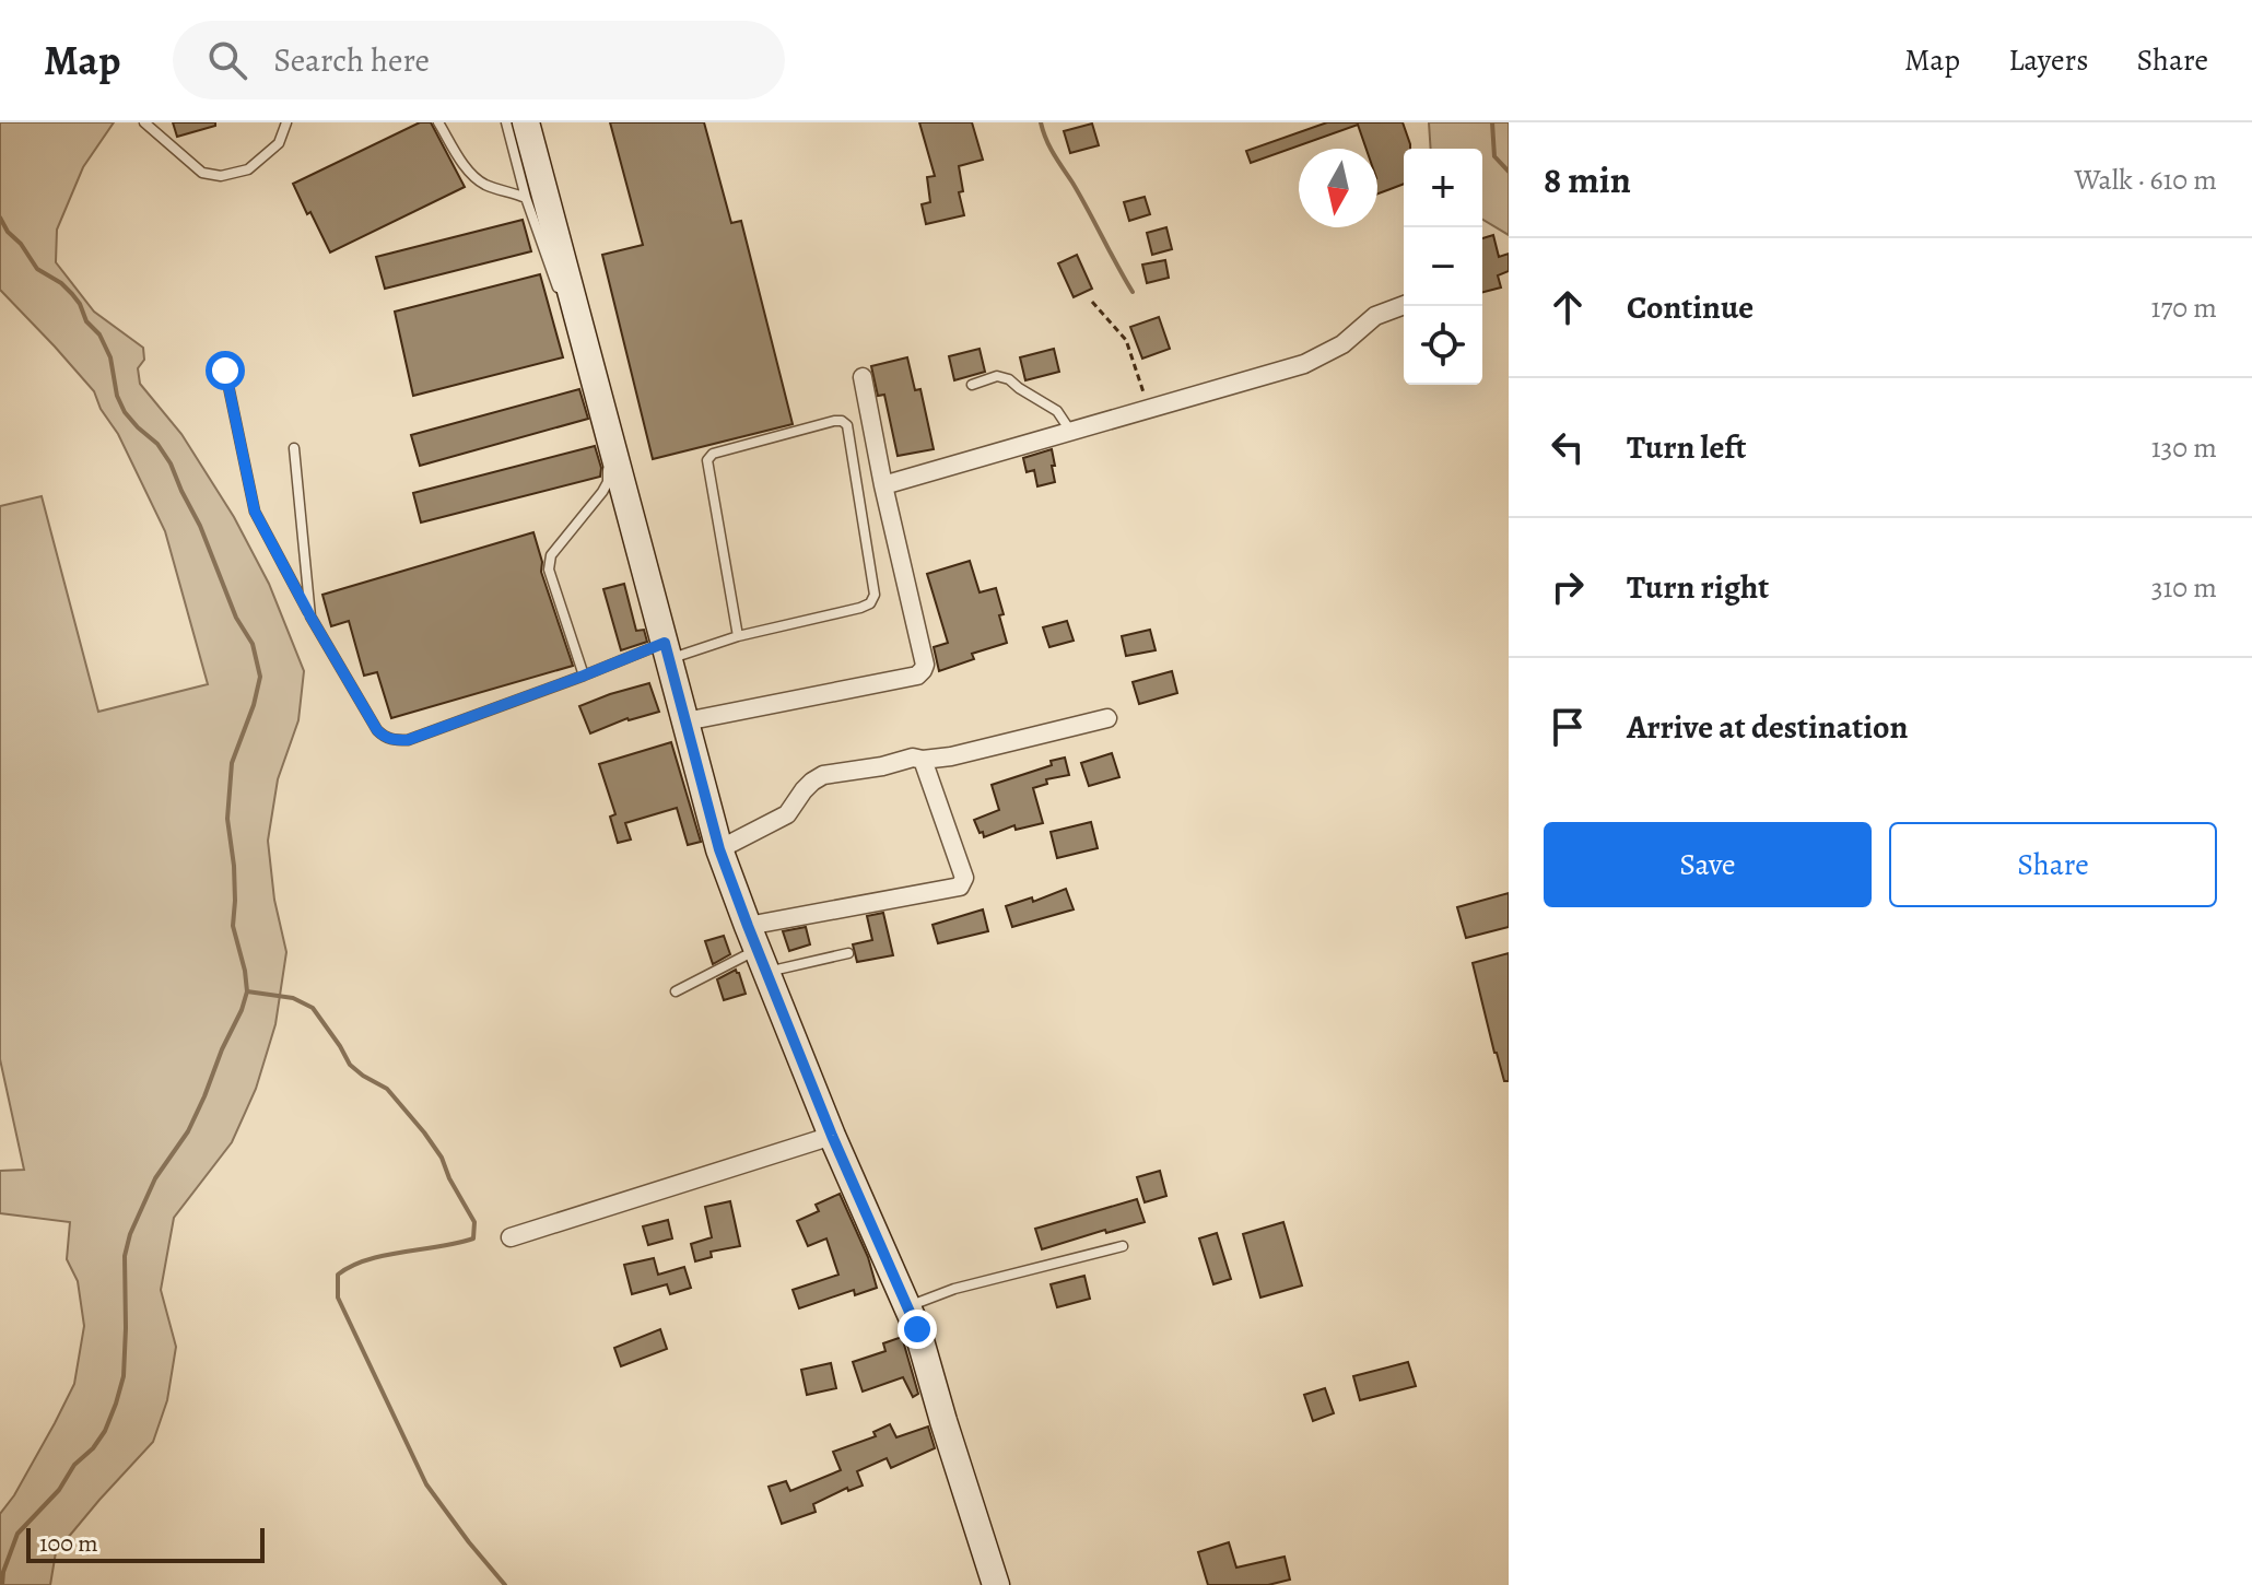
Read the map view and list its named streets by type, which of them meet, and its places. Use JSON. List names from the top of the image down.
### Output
{
  "scale_bar": "100 m",
  "north": "bottom",
  "page": {
    "header": "Map",
    "search": "Search here",
    "nav": ["Map", "Layers", "Share"],
    "heading": ["8 min", "Walk · 610 m"],
    "map_buttons": ["+", "−"],
    "list": [
      ["Continue", "170 m"],
      ["Turn left", "130 m"],
      ["Turn right", "310 m"],
      "Arrive at destination"
    ],
    "buttons": ["Save", "Share"],
    "scale": "100 m"
  }
}
